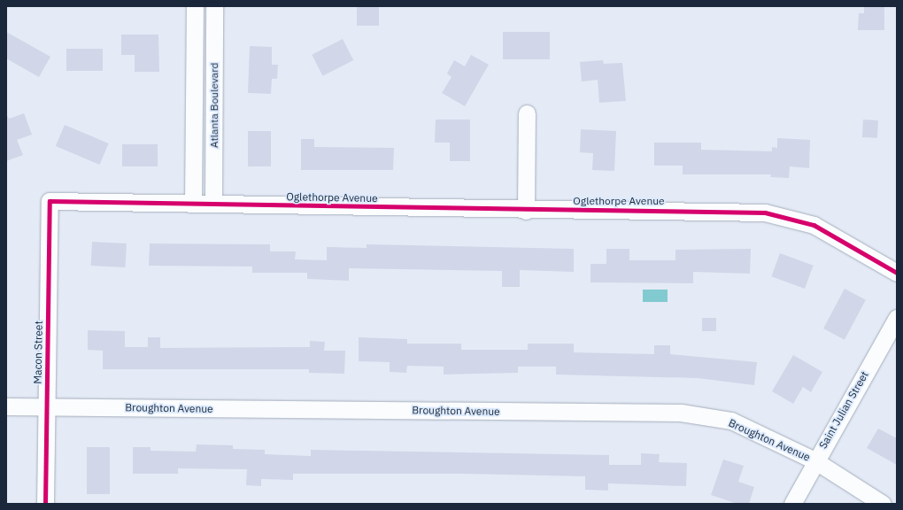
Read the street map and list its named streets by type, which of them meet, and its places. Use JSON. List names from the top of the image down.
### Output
{
  "streets": {
    "street": [
      "Atlanta Boulevard",
      "Oglethorpe Avenue",
      "Macon Street",
      "Broughton Avenue",
      "Saint Julian Street"
    ]
  },
  "crossings": [
    ["Atlanta Boulevard", "Oglethorpe Avenue"],
    ["Oglethorpe Avenue", "Macon Street"],
    ["Macon Street", "Broughton Avenue"],
    ["Broughton Avenue", "Saint Julian Street"]
  ]
}
